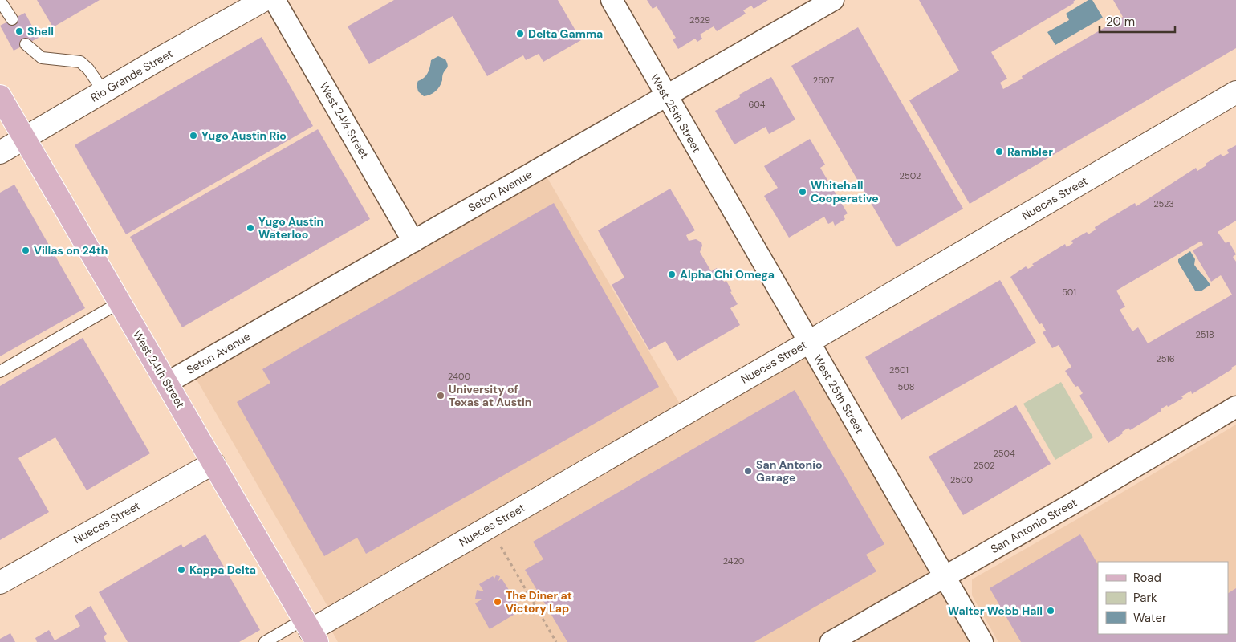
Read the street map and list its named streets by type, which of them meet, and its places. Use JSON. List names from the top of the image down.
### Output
{
  "streets": {
    "main road": ["West 24th Street"],
    "street": [
      "Rio Grande Street",
      "West 25th Street",
      "West 24½ Street",
      "Seton Avenue",
      "Nueces Street",
      "San Antonio Street"
    ]
  },
  "crossings": [
    ["Rio Grande Street", "West 24th Street"],
    ["West 25th Street", "Seton Avenue"],
    ["West 25th Street", "Nueces Street"],
    ["West 25th Street", "San Antonio Street"],
    ["West 24½ Street", "Seton Avenue"],
    ["Seton Avenue", "West 24th Street"],
    ["Nueces Street", "West 24th Street"]
  ],
  "places": [
    "Shell",
    "Delta Gamma",
    "Yugo Austin Rio",
    "Rambler",
    "Whitehall Cooperative",
    "Yugo Austin Waterloo",
    "Villas on 24th",
    "Alpha Chi Omega",
    "University of Texas at Austin",
    "San Antonio Garage",
    "Kappa Delta",
    "The Diner at Victory Lap",
    "Walter Webb Hall"
  ],
  "house_numbers": [
    "2529",
    "2507",
    "604",
    "2502",
    "2523",
    "501",
    "2518",
    "2516",
    "2501",
    "2400",
    "508",
    "2504",
    "2502",
    "2500",
    "2420"
  ],
  "legend": ["Road", "Park", "Water"],
  "scale_bar": "20 m"
}
